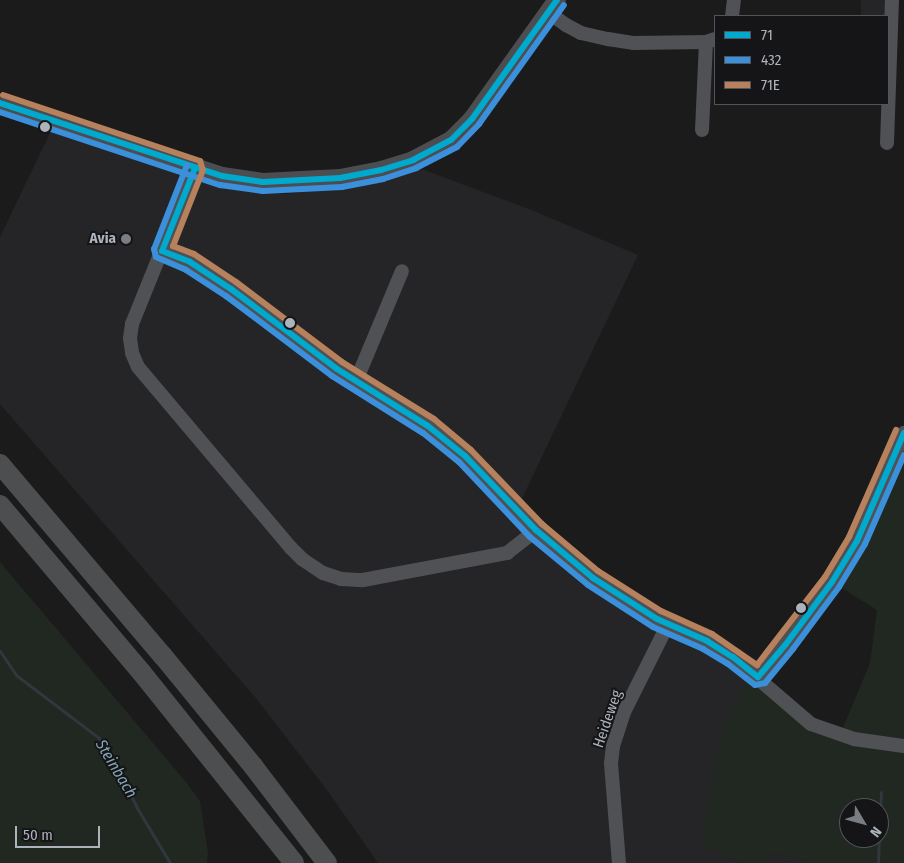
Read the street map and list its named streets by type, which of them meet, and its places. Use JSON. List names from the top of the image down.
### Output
{
  "streets": {
    "street": ["Heideweg"]
  },
  "water": ["Steinbach"],
  "places": ["Avia"],
  "lines": ["transit line 71", "transit line 432", "transit line 71E"],
  "legend": ["71", "432", "71E"],
  "scale_bar": "50 m",
  "north": "bottom right"
}
